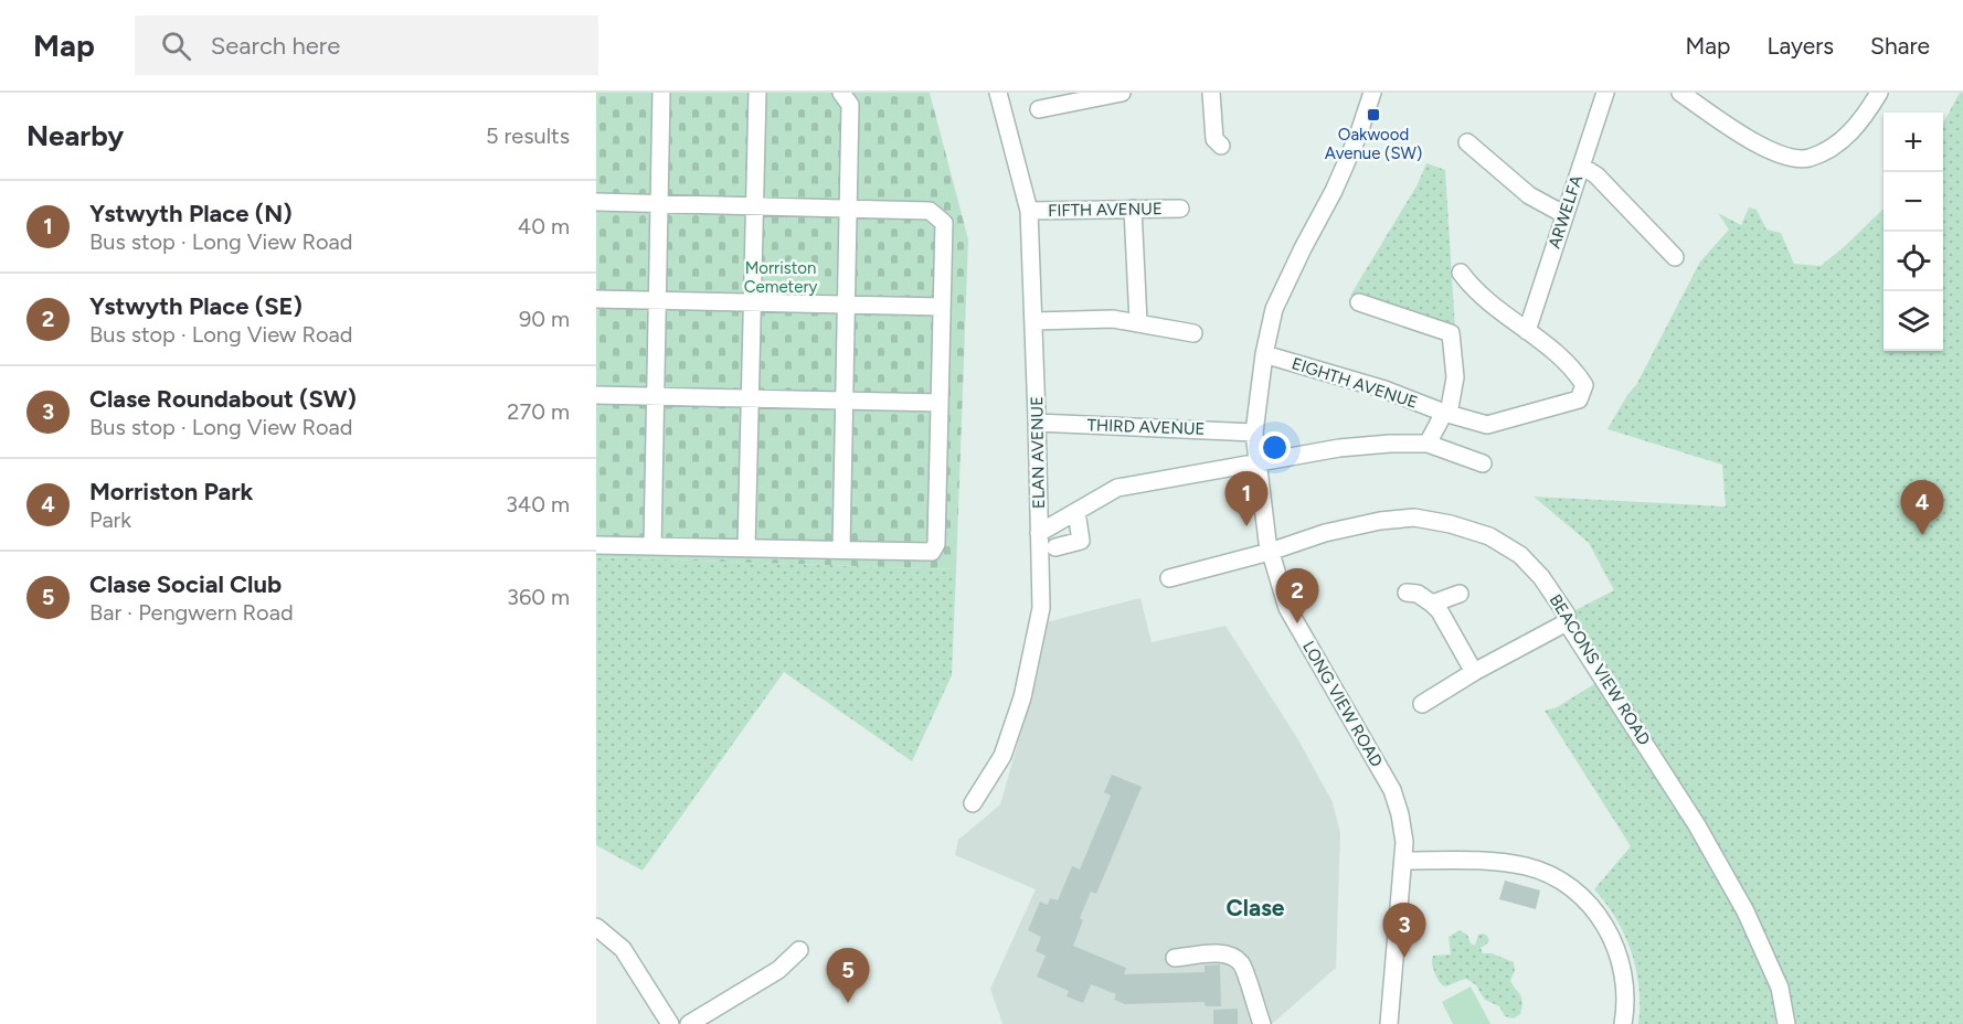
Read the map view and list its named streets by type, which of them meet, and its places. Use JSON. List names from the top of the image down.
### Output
{
  "streets": {
    "street": [
      "FIFTH AVENUE",
      "ARWELFA",
      "EIGHTH AVENUE",
      "THIRD AVENUE",
      "ELAN AVENUE",
      "BEACONS VIEW ROAD",
      "LONG VIEW ROAD"
    ]
  },
  "crossings": [
    ["FIFTH AVENUE", "ELAN AVENUE"],
    ["ARWELFA", "EIGHTH AVENUE"],
    ["EIGHTH AVENUE", "LONG VIEW ROAD"],
    ["THIRD AVENUE", "ELAN AVENUE"],
    ["THIRD AVENUE", "LONG VIEW ROAD"],
    ["BEACONS VIEW ROAD", "LONG VIEW ROAD"]
  ],
  "districts": ["Clase"],
  "parks": ["Morriston Cemetery"],
  "places": {
    "transit": ["Oakwood Avenue (SW)"]
  },
  "page": {
    "header": "Map",
    "search": "Search here",
    "nav": ["Map", "Layers", "Share"],
    "heading": ["Nearby", "5 results"],
    "map_buttons": ["+", "−"],
    "list": [
      {
        "mark": "1",
        "name": "Ystwyth Place (N)",
        "note": "Bus stop · Long View Road",
        "value": "40 m"
      },
      {
        "mark": "2",
        "name": "Ystwyth Place (SE)",
        "note": "Bus stop · Long View Road",
        "value": "90 m"
      },
      {
        "mark": "3",
        "name": "Clase Roundabout (SW)",
        "note": "Bus stop · Long View Road",
        "value": "270 m"
      },
      {
        "mark": "4",
        "name": "Morriston Park",
        "note": "Park",
        "value": "340 m"
      },
      {
        "mark": "5",
        "name": "Clase Social Club",
        "note": "Bar · Pengwern Road",
        "value": "360 m"
      }
    ],
    "pins": [
      "1",
      "4",
      "2",
      "3",
      "5"
    ]
  }
}
